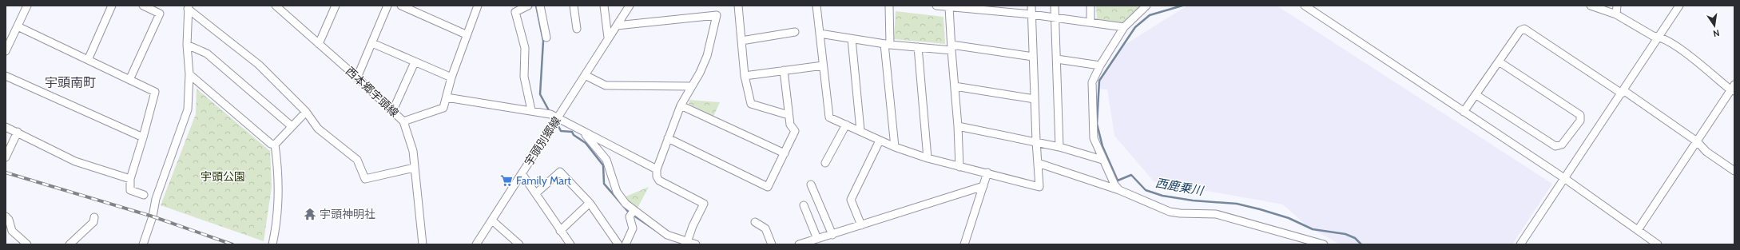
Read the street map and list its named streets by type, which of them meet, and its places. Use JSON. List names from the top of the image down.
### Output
{
  "streets": {
    "street": ["西本郷宇頭線", "宇頭別郷線"]
  },
  "districts": ["宇頭南町"],
  "water": ["西鹿乗川"],
  "parks": ["宇頭公園"],
  "places": {
    "supermarket": ["Family Mart"],
    "temple": ["宇頭神明社"]
  },
  "north": "bottom"
}
